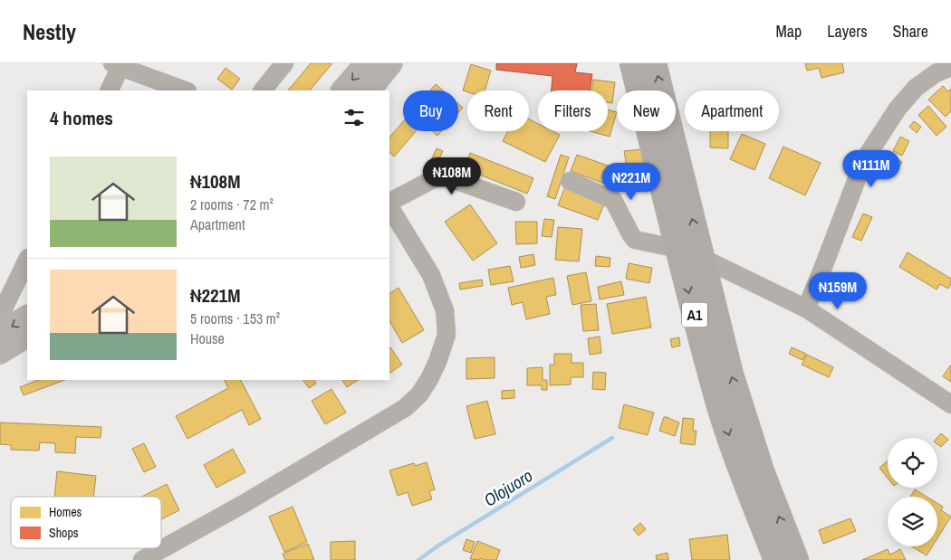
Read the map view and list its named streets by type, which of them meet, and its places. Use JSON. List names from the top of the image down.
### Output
{
  "streets": {
    "highway": ["A1"]
  },
  "water": ["Olojuoro"],
  "legend": ["Homes", "Shops"],
  "page": {
    "header": "Nestly",
    "nav": ["Map", "Layers", "Share"],
    "chip": [
      "Buy",
      "Rent",
      "Filters",
      "New",
      "Apartment"
    ],
    "heading": "4 homes",
    "list": [
      {
        "name": "₦108M",
        "note": "2 rooms · 72 m² · Apartment"
      },
      {
        "name": "₦221M",
        "note": "5 rooms · 153 m² · House"
      }
    ],
    "price": [
      "₦111M",
      "₦108M",
      "₦221M",
      "₦159M"
    ]
  }
}
